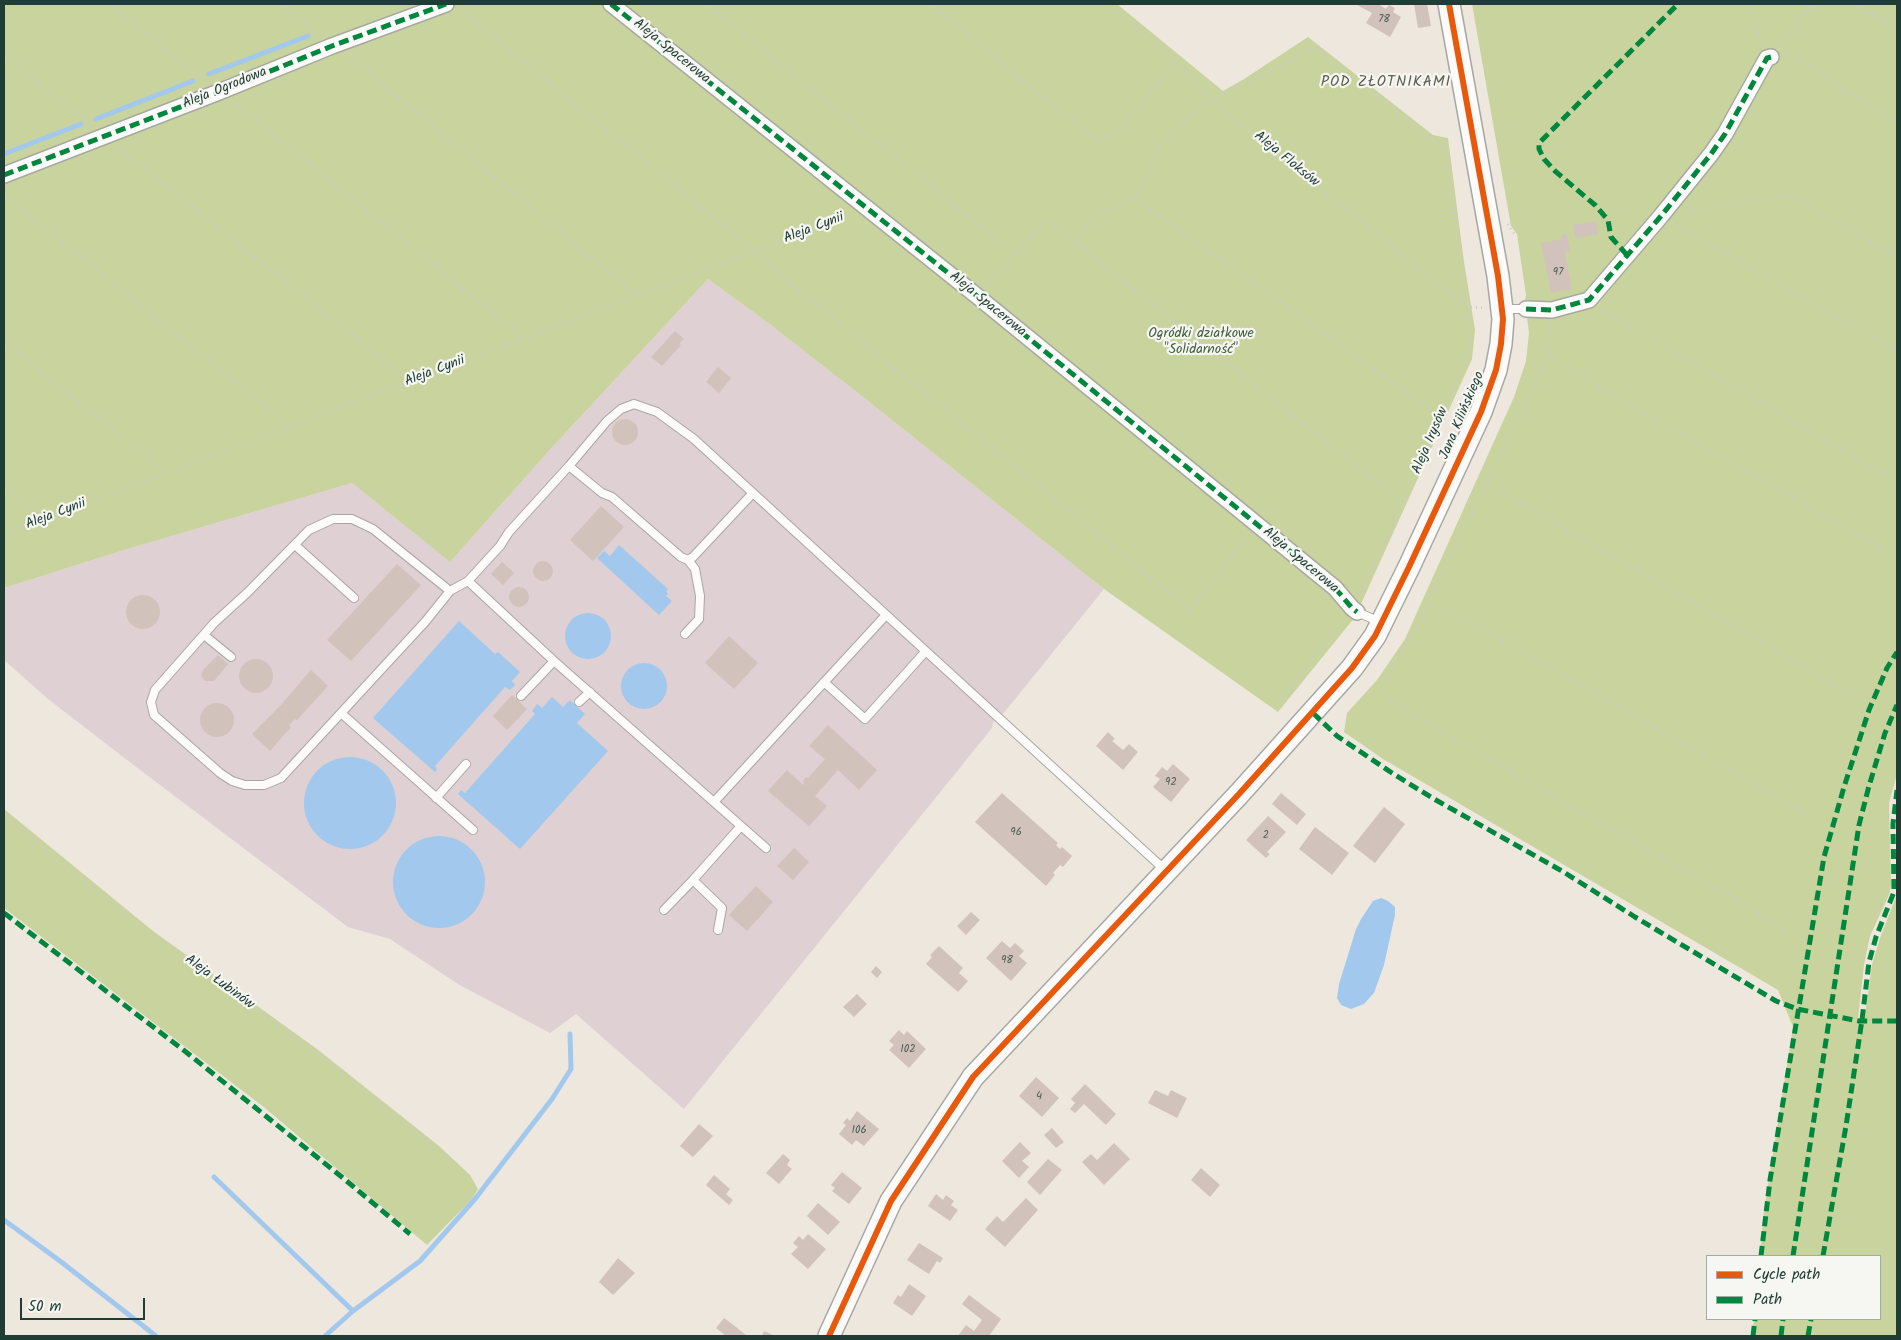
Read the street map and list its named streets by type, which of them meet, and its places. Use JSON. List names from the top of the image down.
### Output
{
  "streets": {
    "street": ["Aleja Spacerowa", "Aleja Ogrodowa", "Jana Kilińskiego"],
    "path": [
      "Aleja Floksów",
      "Aleja Cynii",
      "Aleja Irysów",
      "Aleja Łubinów"
    ]
  },
  "crossings": [
    ["Aleja Spacerowa", "Aleja Cynii"],
    ["Aleja Spacerowa", "Aleja Irysów"],
    ["Aleja Floksów", "Aleja Irysów"]
  ],
  "districts": ["POD ZŁOTNIKAMI"],
  "parks": ["Ogródki działkowe \"Solidarność\""],
  "house_numbers": [
    "78",
    "97",
    "92",
    "96",
    "2",
    "98",
    "102",
    "4",
    "106"
  ],
  "legend": ["Cycle path", "Path"],
  "scale_bar": "50 m"
}
